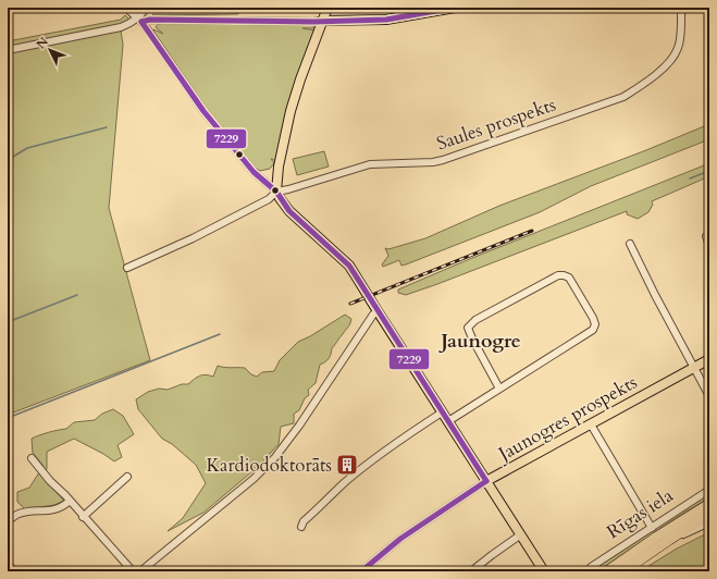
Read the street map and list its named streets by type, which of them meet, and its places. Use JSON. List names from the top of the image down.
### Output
{
  "streets": {
    "highway": ["Rīgas iela"],
    "main road": ["Jaunogres prospekts"],
    "street": ["Saules prospekts"]
  },
  "districts": ["Jaunogre"],
  "places": {
    "building": ["Kardiodoktorāts"]
  },
  "lines": ["transit line 7229"],
  "north": "top left"
}
